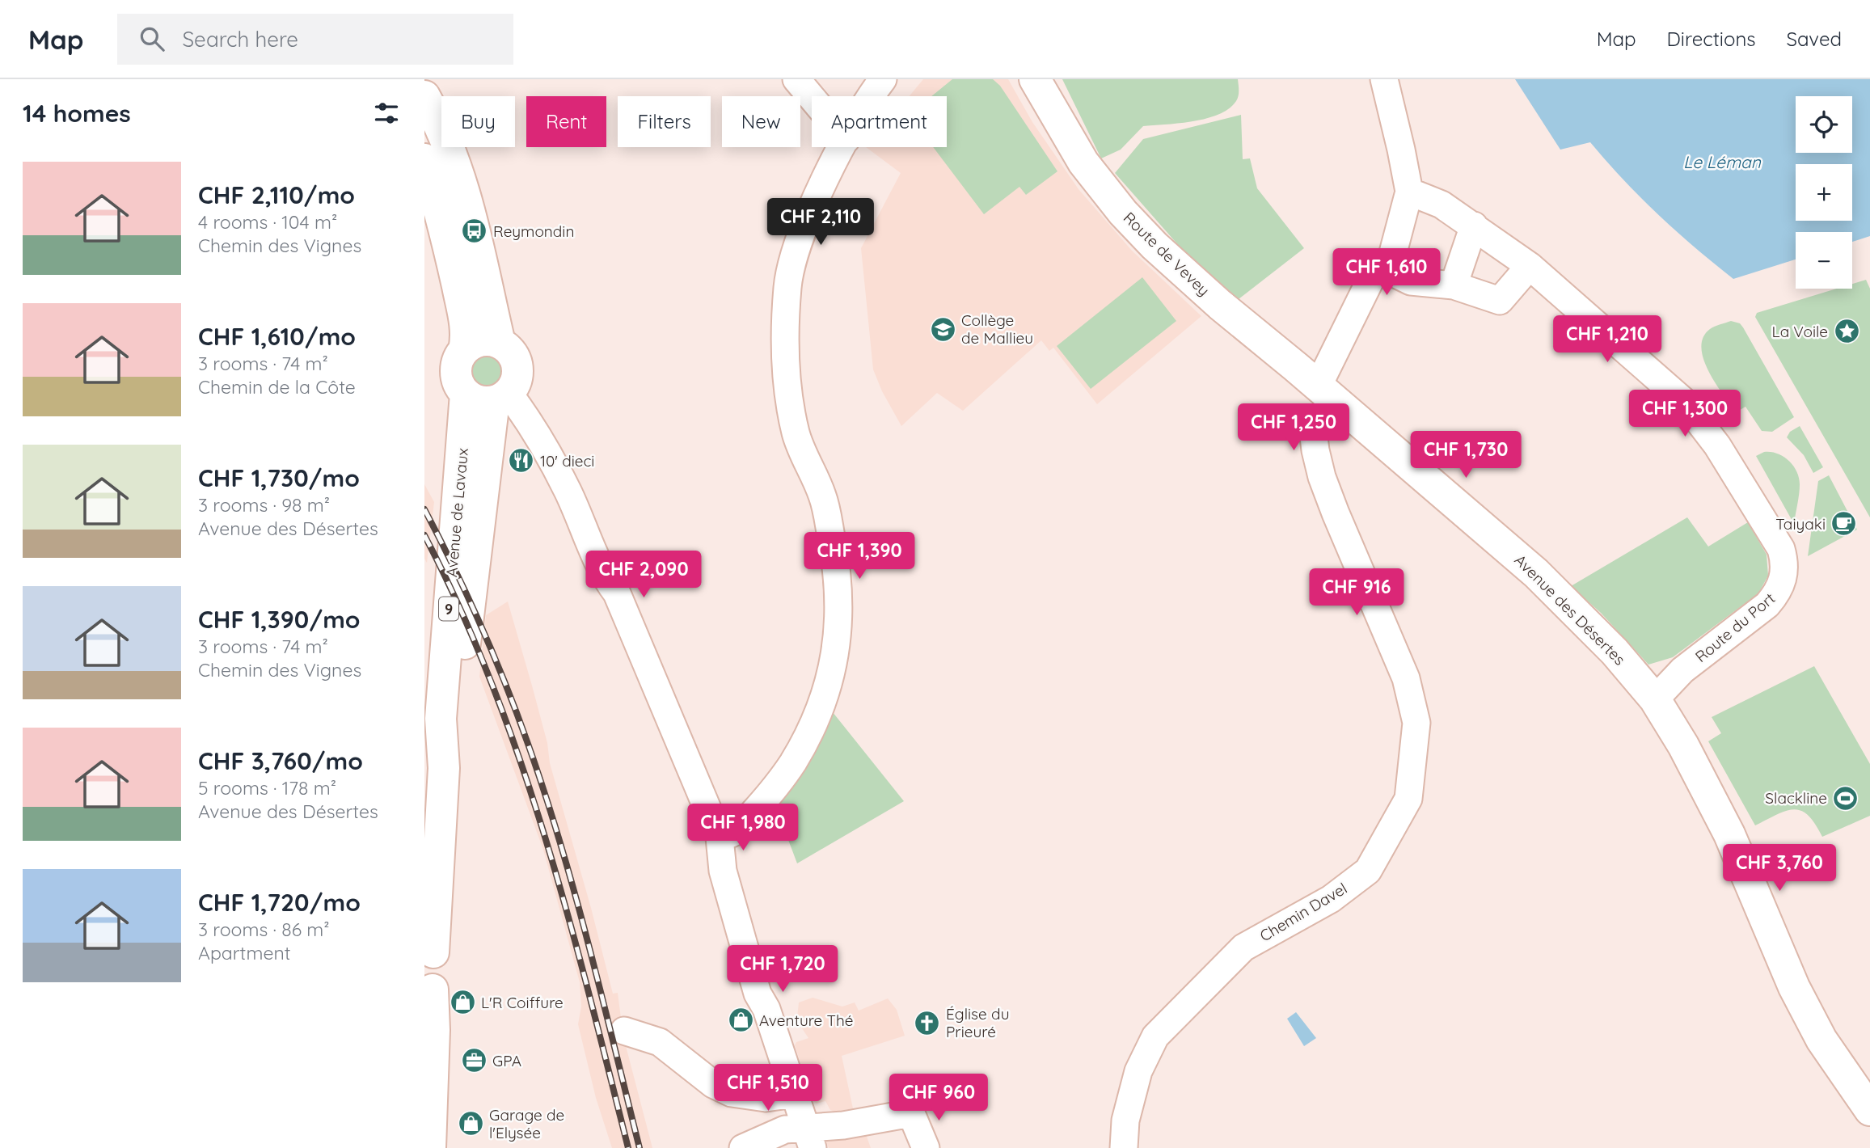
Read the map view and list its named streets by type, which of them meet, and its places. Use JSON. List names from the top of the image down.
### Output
{
  "streets": {
    "main road": [
      "Route de Vevey",
      "Avenue de Lavaux",
      "9",
      "Avenue des Désertes"
    ],
    "street": ["Route du Port", "Chemin Davel"]
  },
  "crossings": [
    ["Route de Vevey", "Avenue des Désertes"],
    ["Route de Vevey", "Chemin Davel"],
    ["Avenue des Désertes", "Route du Port"],
    ["Avenue des Désertes", "Chemin Davel"],
    ["Route du Port", "Chemin Davel"]
  ],
  "water": ["Le Léman"],
  "places": {
    "bus stop": ["Reymondin"],
    "school or university": ["Collège de Mallieu"],
    "place": ["La Voile"],
    "restaurant": ["10' dieci"],
    "cafe": ["Taiyaki"],
    "sports": ["Slackline"],
    "shop": ["L'R Coiffure", "Aventure Thé", "Garage de l'Elysée"],
    "church": ["Église du Prieuré"],
    "office": ["GPA"]
  },
  "page": {
    "header": "Map",
    "search": "Search here",
    "nav": ["Map", "Directions", "Saved"],
    "heading": "14 homes",
    "map_buttons": ["+", "−"],
    "chip": [
      "Buy",
      "Rent",
      "Filters",
      "New",
      "Apartment"
    ],
    "list": [
      {
        "name": "CHF 2,110/mo",
        "note": "4 rooms · 104 m² · Chemin des Vignes"
      },
      {
        "name": "CHF 1,610/mo",
        "note": "3 rooms · 74 m² · Chemin de la Côte"
      },
      {
        "name": "CHF 1,730/mo",
        "note": "3 rooms · 98 m² · Avenue des Désertes"
      },
      {
        "name": "CHF 1,390/mo",
        "note": "3 rooms · 74 m² · Chemin des Vignes"
      },
      {
        "name": "CHF 3,760/mo",
        "note": "5 rooms · 178 m² · Avenue des Désertes"
      },
      {
        "name": "CHF 1,720/mo",
        "note": "3 rooms · 86 m² · Apartment"
      }
    ],
    "price": [
      "CHF 2,110",
      "CHF 1,610",
      "CHF 1,210",
      "CHF 1,300",
      "CHF 1,250",
      "CHF 1,730",
      "CHF 1,390",
      "CHF 2,090",
      "CHF 916",
      "CHF 1,980",
      "CHF 3,760",
      "CHF 1,720",
      "CHF 1,510",
      "CHF 960"
    ]
  }
}
